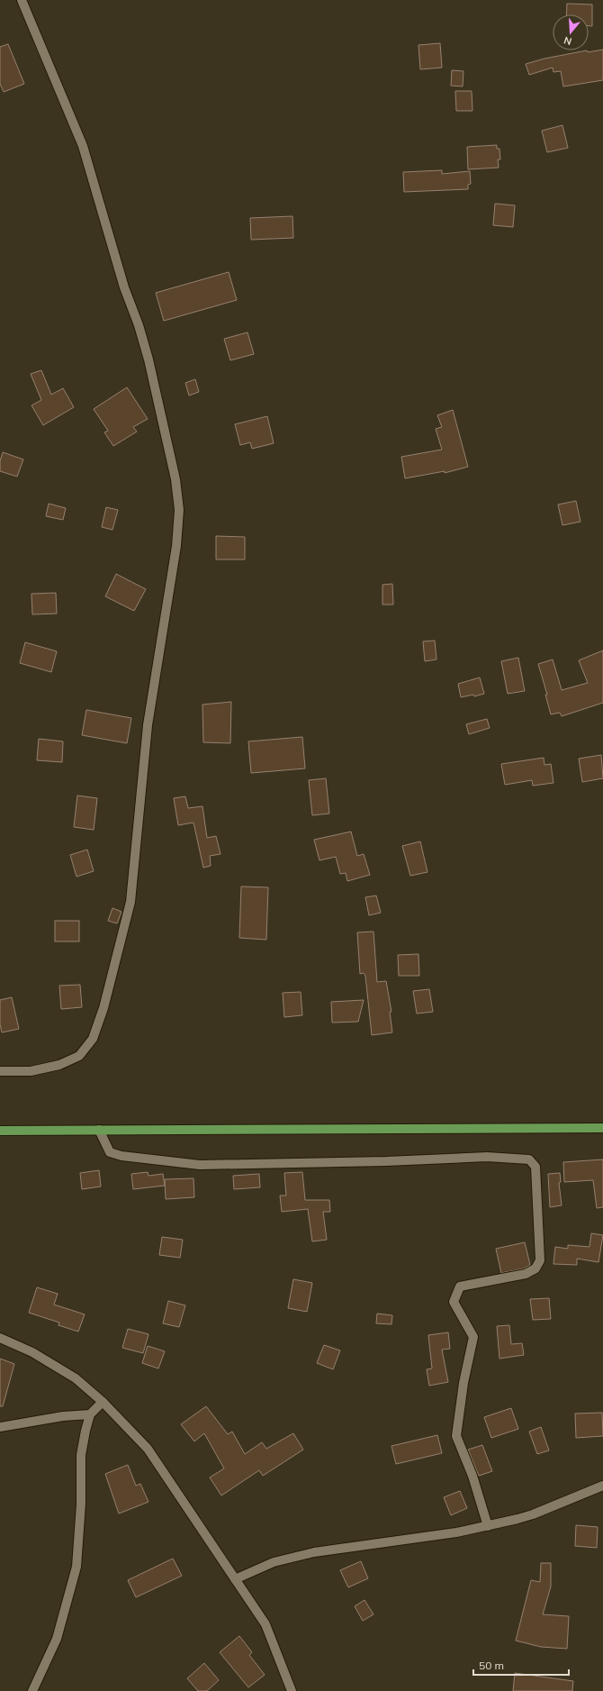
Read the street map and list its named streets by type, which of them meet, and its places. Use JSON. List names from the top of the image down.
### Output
{
  "scale_bar": "50 m",
  "north": "bottom"
}
